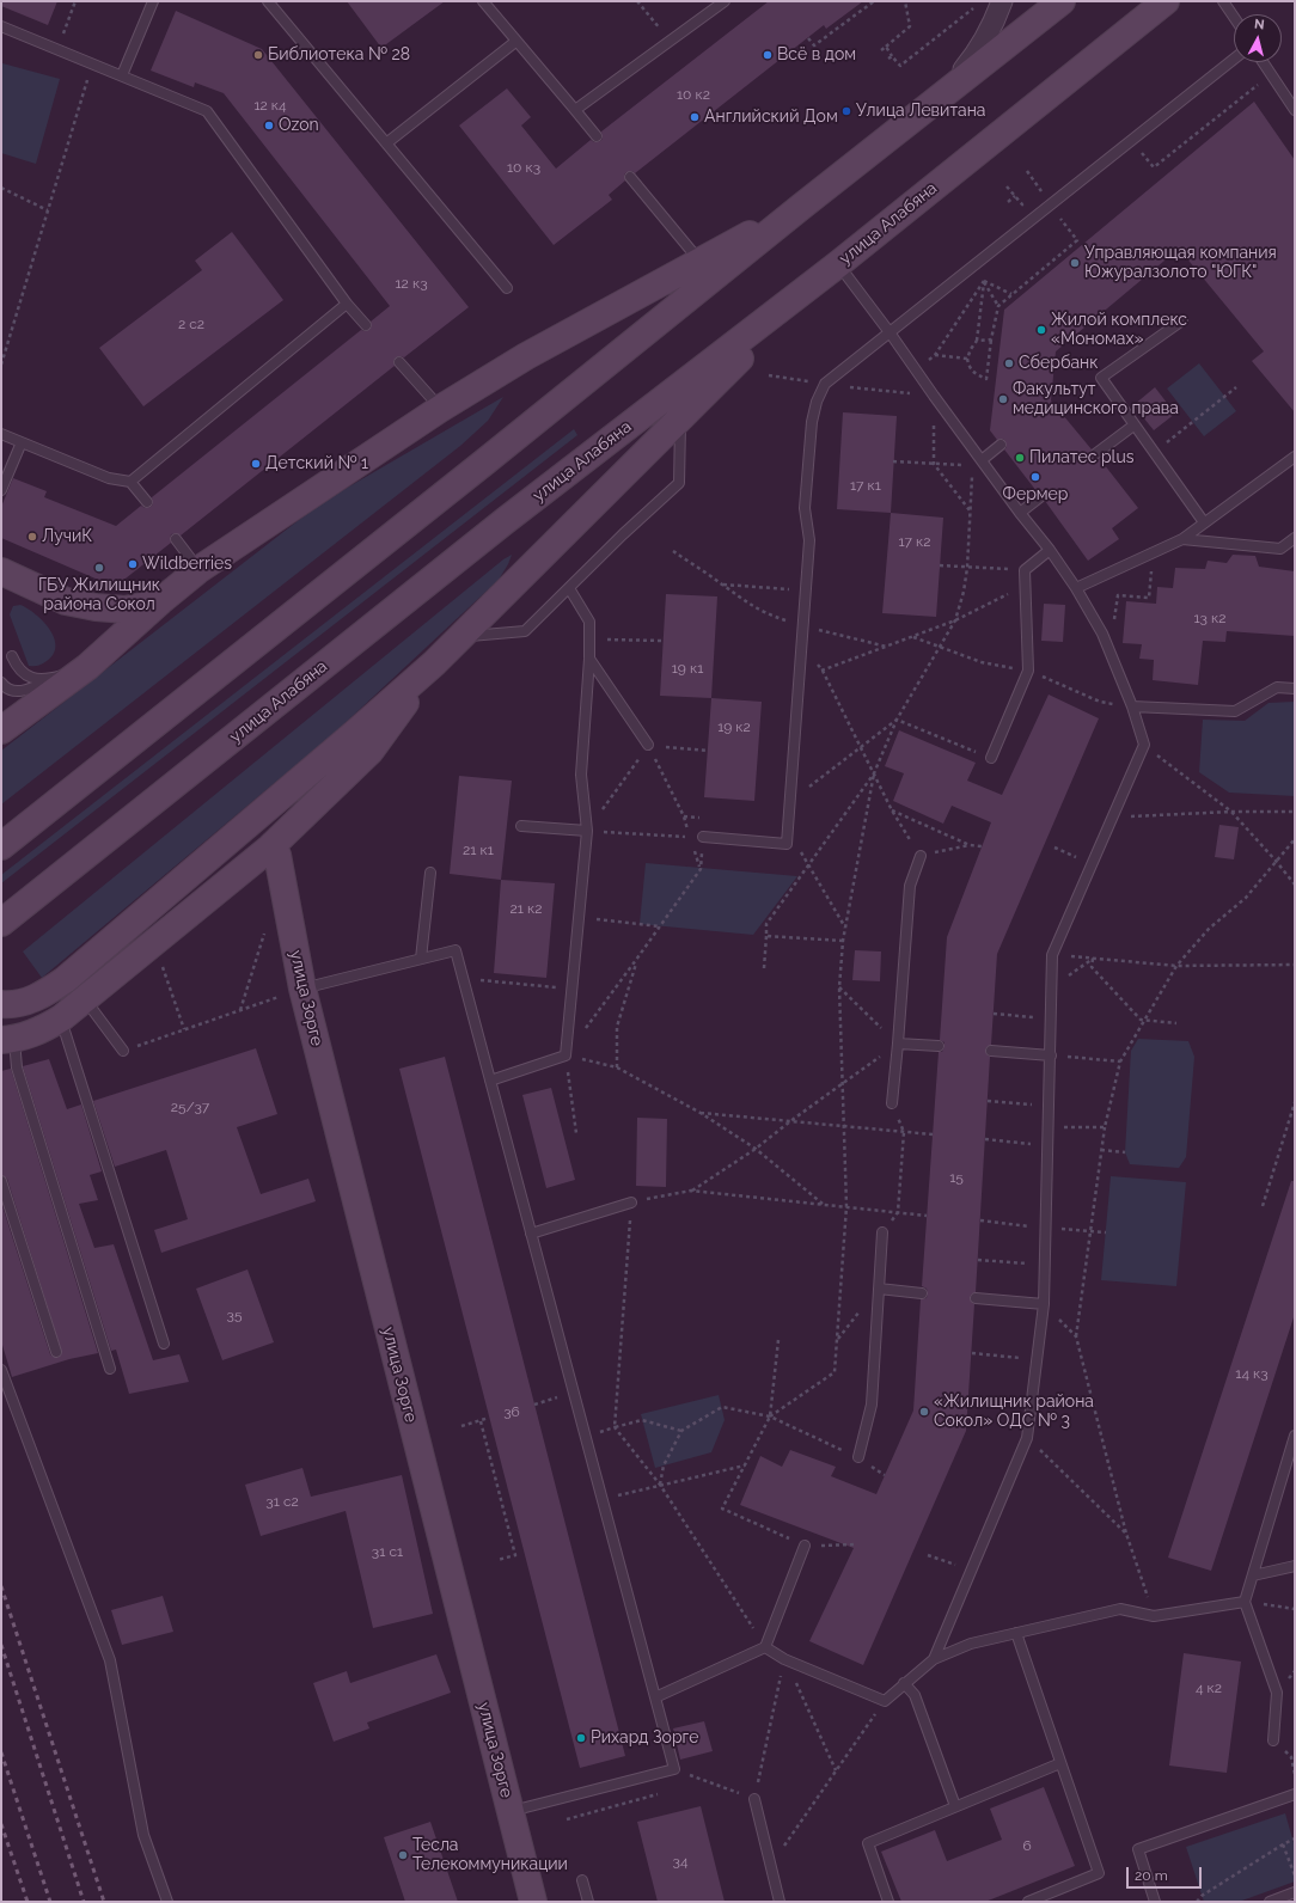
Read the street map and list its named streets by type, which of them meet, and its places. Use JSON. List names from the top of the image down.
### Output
{
  "streets": {
    "main road": ["улица Алабяна", "улица Зорге"]
  },
  "places": [
    "Библиотека № 28",
    "Всё в дом",
    "Улица Левитана",
    "Английский Дом",
    "Ozon",
    "Управляющая компания Южуралзолото \"ЮГК\"",
    "Жилой комплекс «Мономах»",
    "Сбербанк",
    "Факультут медицинского права",
    "Пилатес plus",
    "Детский № 1",
    "Фермер",
    "ЛучиК",
    "Wildberries",
    "ГБУ Жилищник района Сокол",
    "«Жилищник района Сокол» ОДС № 3",
    "Рихард Зорге",
    "Тесла Телекоммуникации"
  ],
  "house_numbers": [
    "10 к2",
    "12 к4",
    "10 к3",
    "12 к3",
    "2 с2",
    "17 к1",
    "17 к2",
    "13 к2",
    "19 к1",
    "19 к2",
    "21 к1",
    "21 к2",
    "25/37",
    "15",
    "35",
    "14 к3",
    "36",
    "31 с2",
    "31 с1",
    "4 к2",
    "6",
    "34"
  ],
  "scale_bar": "20 m",
  "north": "top"
}
